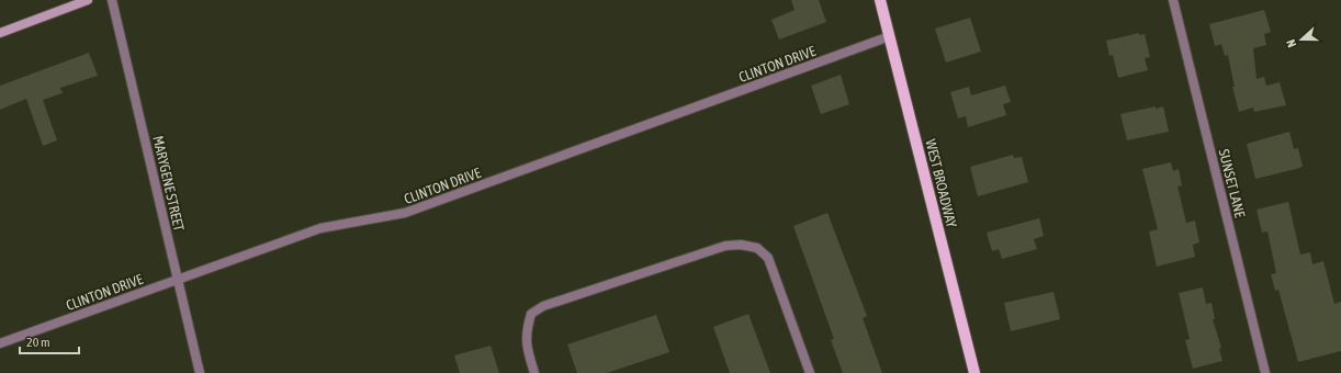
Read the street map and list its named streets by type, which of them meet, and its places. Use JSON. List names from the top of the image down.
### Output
{
  "streets": {
    "main road": ["WEST BROADWAY"],
    "street": ["CLINTON DRIVE", "MARYGENE STREET", "SUNSET LANE"]
  },
  "crossings": [
    ["CLINTON DRIVE", "MARYGENE STREET"],
    ["CLINTON DRIVE", "WEST BROADWAY"]
  ],
  "scale_bar": "20 m",
  "north": "left"
}
